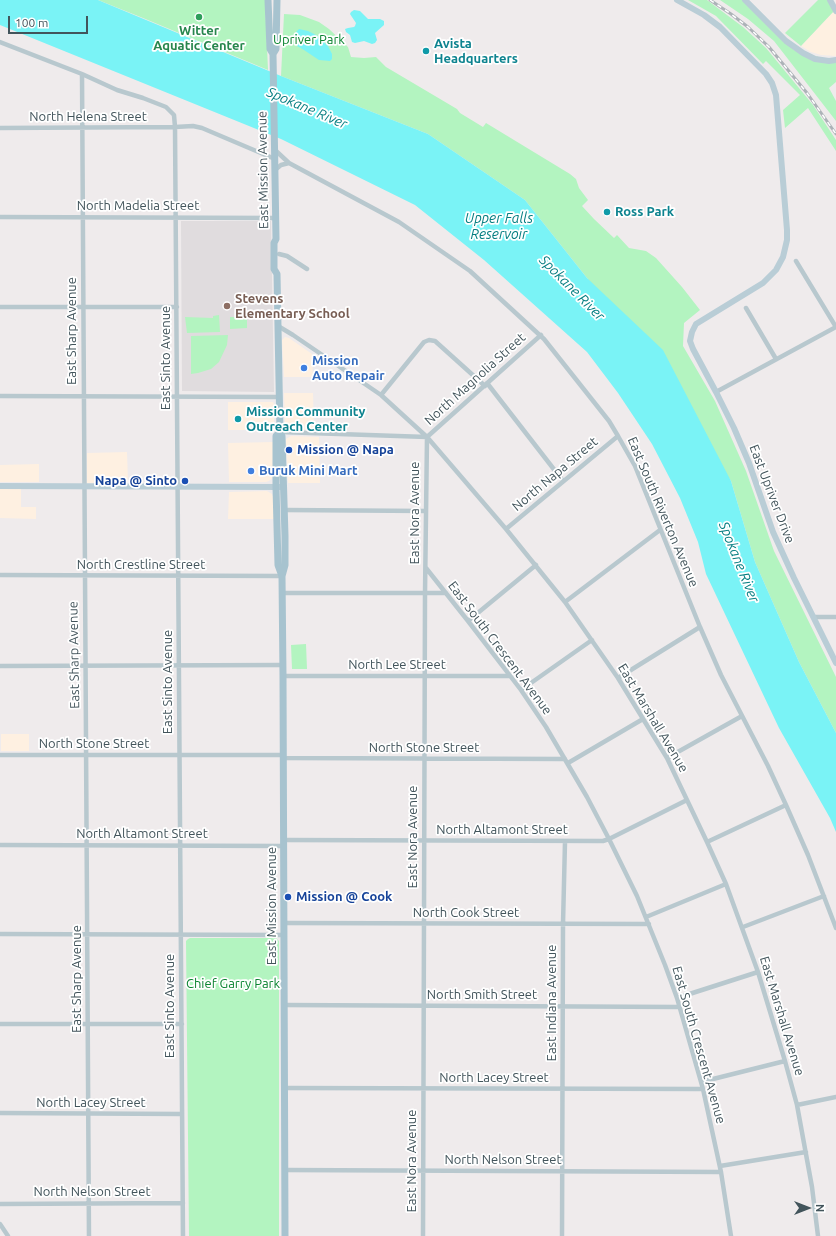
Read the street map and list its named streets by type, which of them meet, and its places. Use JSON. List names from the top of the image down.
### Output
{
  "streets": {
    "main road": ["East Mission Avenue"],
    "street": [
      "North Helena Street",
      "North Madelia Street",
      "East Sharp Avenue",
      "East Sinto Avenue",
      "North Magnolia Street",
      "North Napa Street",
      "East Upriver Drive",
      "East South Riverton Avenue",
      "East Nora Avenue",
      "North Crestline Street",
      "East South Crescent Avenue",
      "North Lee Street",
      "East Marshall Avenue",
      "North Stone Street",
      "North Altamont Street",
      "North Cook Street",
      "North Smith Street",
      "East Indiana Avenue",
      "North Lacey Street",
      "North Nelson Street"
    ]
  },
  "crossings": [
    ["North Helena Street", "East Mission Avenue"],
    ["North Helena Street", "East Sharp Avenue"],
    ["North Helena Street", "East Sinto Avenue"],
    ["East Mission Avenue", "North Madelia Street"],
    ["East Mission Avenue", "North Magnolia Street"],
    ["East Mission Avenue", "East South Riverton Avenue"],
    ["East Mission Avenue", "North Crestline Street"],
    ["East Mission Avenue", "North Lee Street"],
    ["East Mission Avenue", "East Marshall Avenue"],
    ["East Mission Avenue", "North Stone Street"],
    ["East Mission Avenue", "North Altamont Street"],
    ["East Mission Avenue", "North Cook Street"],
    ["East Mission Avenue", "North Smith Street"],
    ["East Mission Avenue", "North Lacey Street"],
    ["East Mission Avenue", "North Nelson Street"],
    ["North Madelia Street", "East Sharp Avenue"],
    ["North Madelia Street", "East Sinto Avenue"],
    ["East Sharp Avenue", "East Sinto Avenue"],
    ["East Sharp Avenue", "North Crestline Street"],
    ["East Sharp Avenue", "North Stone Street"],
    ["East Sharp Avenue", "North Altamont Street"],
    ["East Sharp Avenue", "North Lacey Street"],
    ["East Sharp Avenue", "North Nelson Street"],
    ["East Sinto Avenue", "North Crestline Street"],
    ["East Sinto Avenue", "North Stone Street"],
    ["East Sinto Avenue", "North Altamont Street"],
    ["East Sinto Avenue", "North Lacey Street"],
    ["East Sinto Avenue", "North Nelson Street"],
    ["North Magnolia Street", "East South Riverton Avenue"],
    ["North Magnolia Street", "East Nora Avenue"],
    ["North Magnolia Street", "East Marshall Avenue"],
    ["North Napa Street", "East South Riverton Avenue"],
    ["North Napa Street", "East Marshall Avenue"],
    ["East Nora Avenue", "East South Crescent Avenue"],
    ["East Nora Avenue", "North Lee Street"],
    ["East Nora Avenue", "East Marshall Avenue"],
    ["East Nora Avenue", "North Stone Street"],
    ["East Nora Avenue", "North Altamont Street"],
    ["East Nora Avenue", "North Cook Street"],
    ["East Nora Avenue", "North Smith Street"],
    ["East Nora Avenue", "North Lacey Street"],
    ["East Nora Avenue", "North Nelson Street"],
    ["East South Crescent Avenue", "North Lee Street"],
    ["East South Crescent Avenue", "North Stone Street"],
    ["East South Crescent Avenue", "North Altamont Street"],
    ["East South Crescent Avenue", "North Cook Street"],
    ["East South Crescent Avenue", "North Smith Street"],
    ["East South Crescent Avenue", "North Lacey Street"],
    ["East South Crescent Avenue", "North Nelson Street"],
    ["East Marshall Avenue", "North Altamont Street"],
    ["North Altamont Street", "East Indiana Avenue"],
    ["North Cook Street", "East Indiana Avenue"],
    ["North Smith Street", "East Indiana Avenue"],
    ["East Indiana Avenue", "North Lacey Street"],
    ["East Indiana Avenue", "North Nelson Street"]
  ],
  "water": ["Spokane River", "Upper Falls Reservoir"],
  "parks": ["Upriver Park", "Chief Garry Park"],
  "places": [
    "Witter Aquatic Center",
    "Avista Headquarters",
    "Ross Park",
    "Stevens Elementary School",
    "Mission Auto Repair",
    "Mission Community Outreach Center",
    "Mission @ Napa",
    "Buruk Mini Mart",
    "Napa @ Sinto",
    "Mission @ Cook"
  ],
  "scale_bar": "100 m",
  "north": "right"
}
